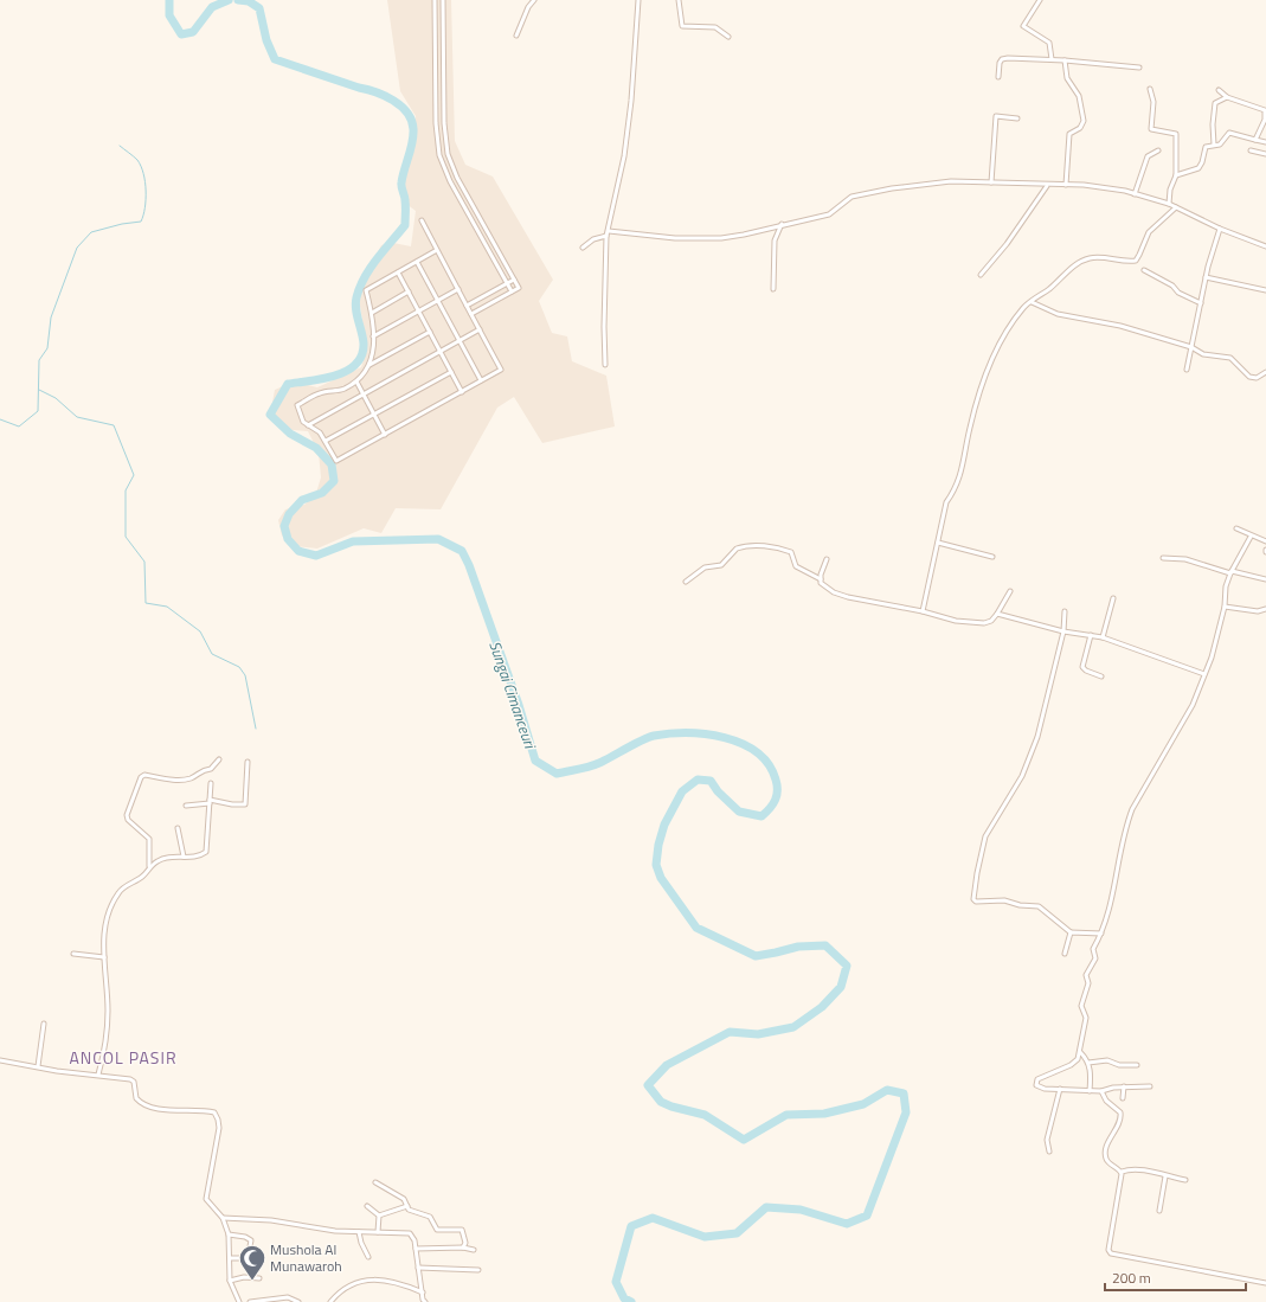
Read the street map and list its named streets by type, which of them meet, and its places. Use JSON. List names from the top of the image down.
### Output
{
  "districts": ["ANCOL PASIR"],
  "water": ["Sungai Cimanceuri"],
  "places": {
    "mosque": ["Mushola Al Munawaroh"]
  },
  "scale_bar": "200 m"
}
